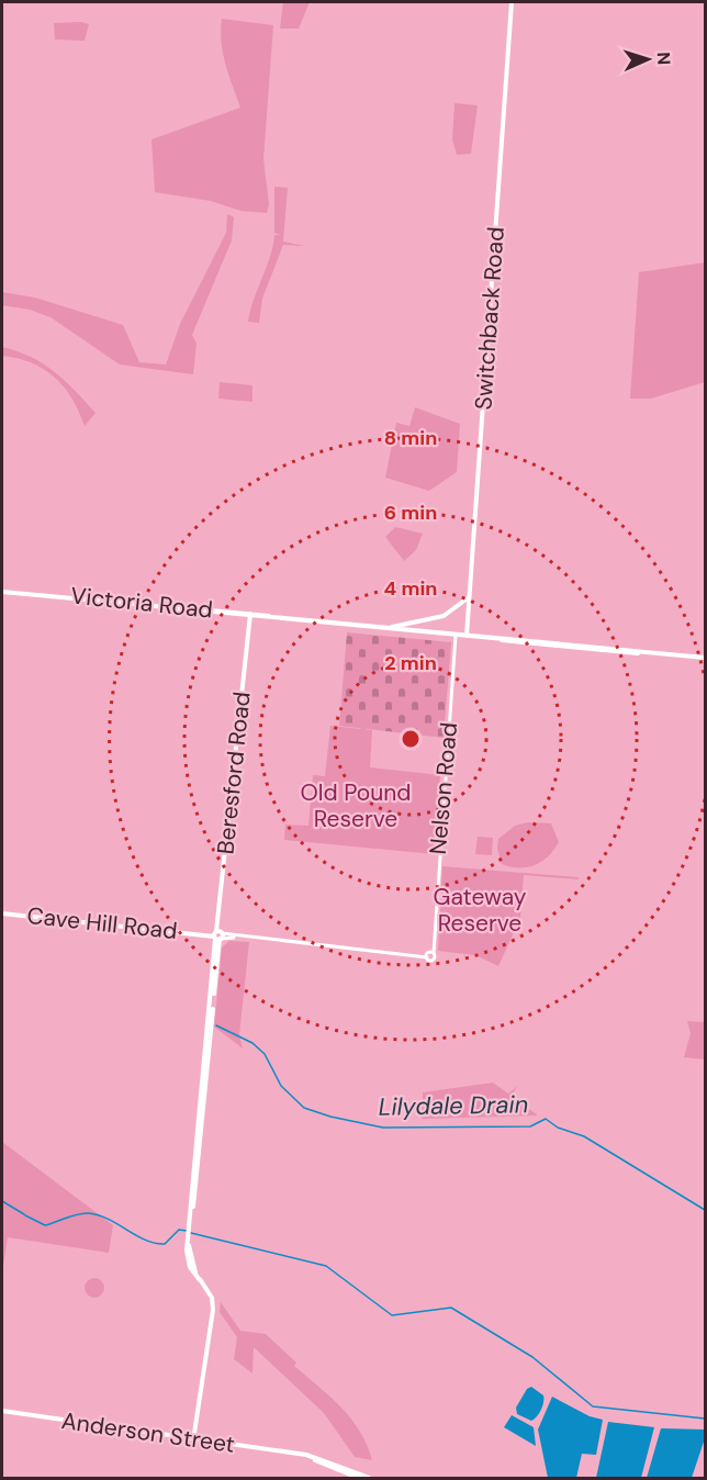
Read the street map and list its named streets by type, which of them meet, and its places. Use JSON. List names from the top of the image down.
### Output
{
  "streets": {
    "main road": [
      "Switchback Road",
      "Victoria Road",
      "Beresford Road",
      "Cave Hill Road",
      "Anderson Street"
    ],
    "street": ["Nelson Road"]
  },
  "crossings": [
    ["Switchback Road", "Victoria Road"],
    ["Victoria Road", "Beresford Road"],
    ["Victoria Road", "Nelson Road"],
    ["Beresford Road", "Cave Hill Road"],
    ["Beresford Road", "Anderson Street"],
    ["Nelson Road", "Cave Hill Road"]
  ],
  "water": ["Lilydale Drain"],
  "parks": ["Old Pound Reserve", "Gateway Reserve"],
  "north": "right",
  "rings": [
    "8 min",
    "6 min",
    "4 min",
    "2 min"
  ]
}
